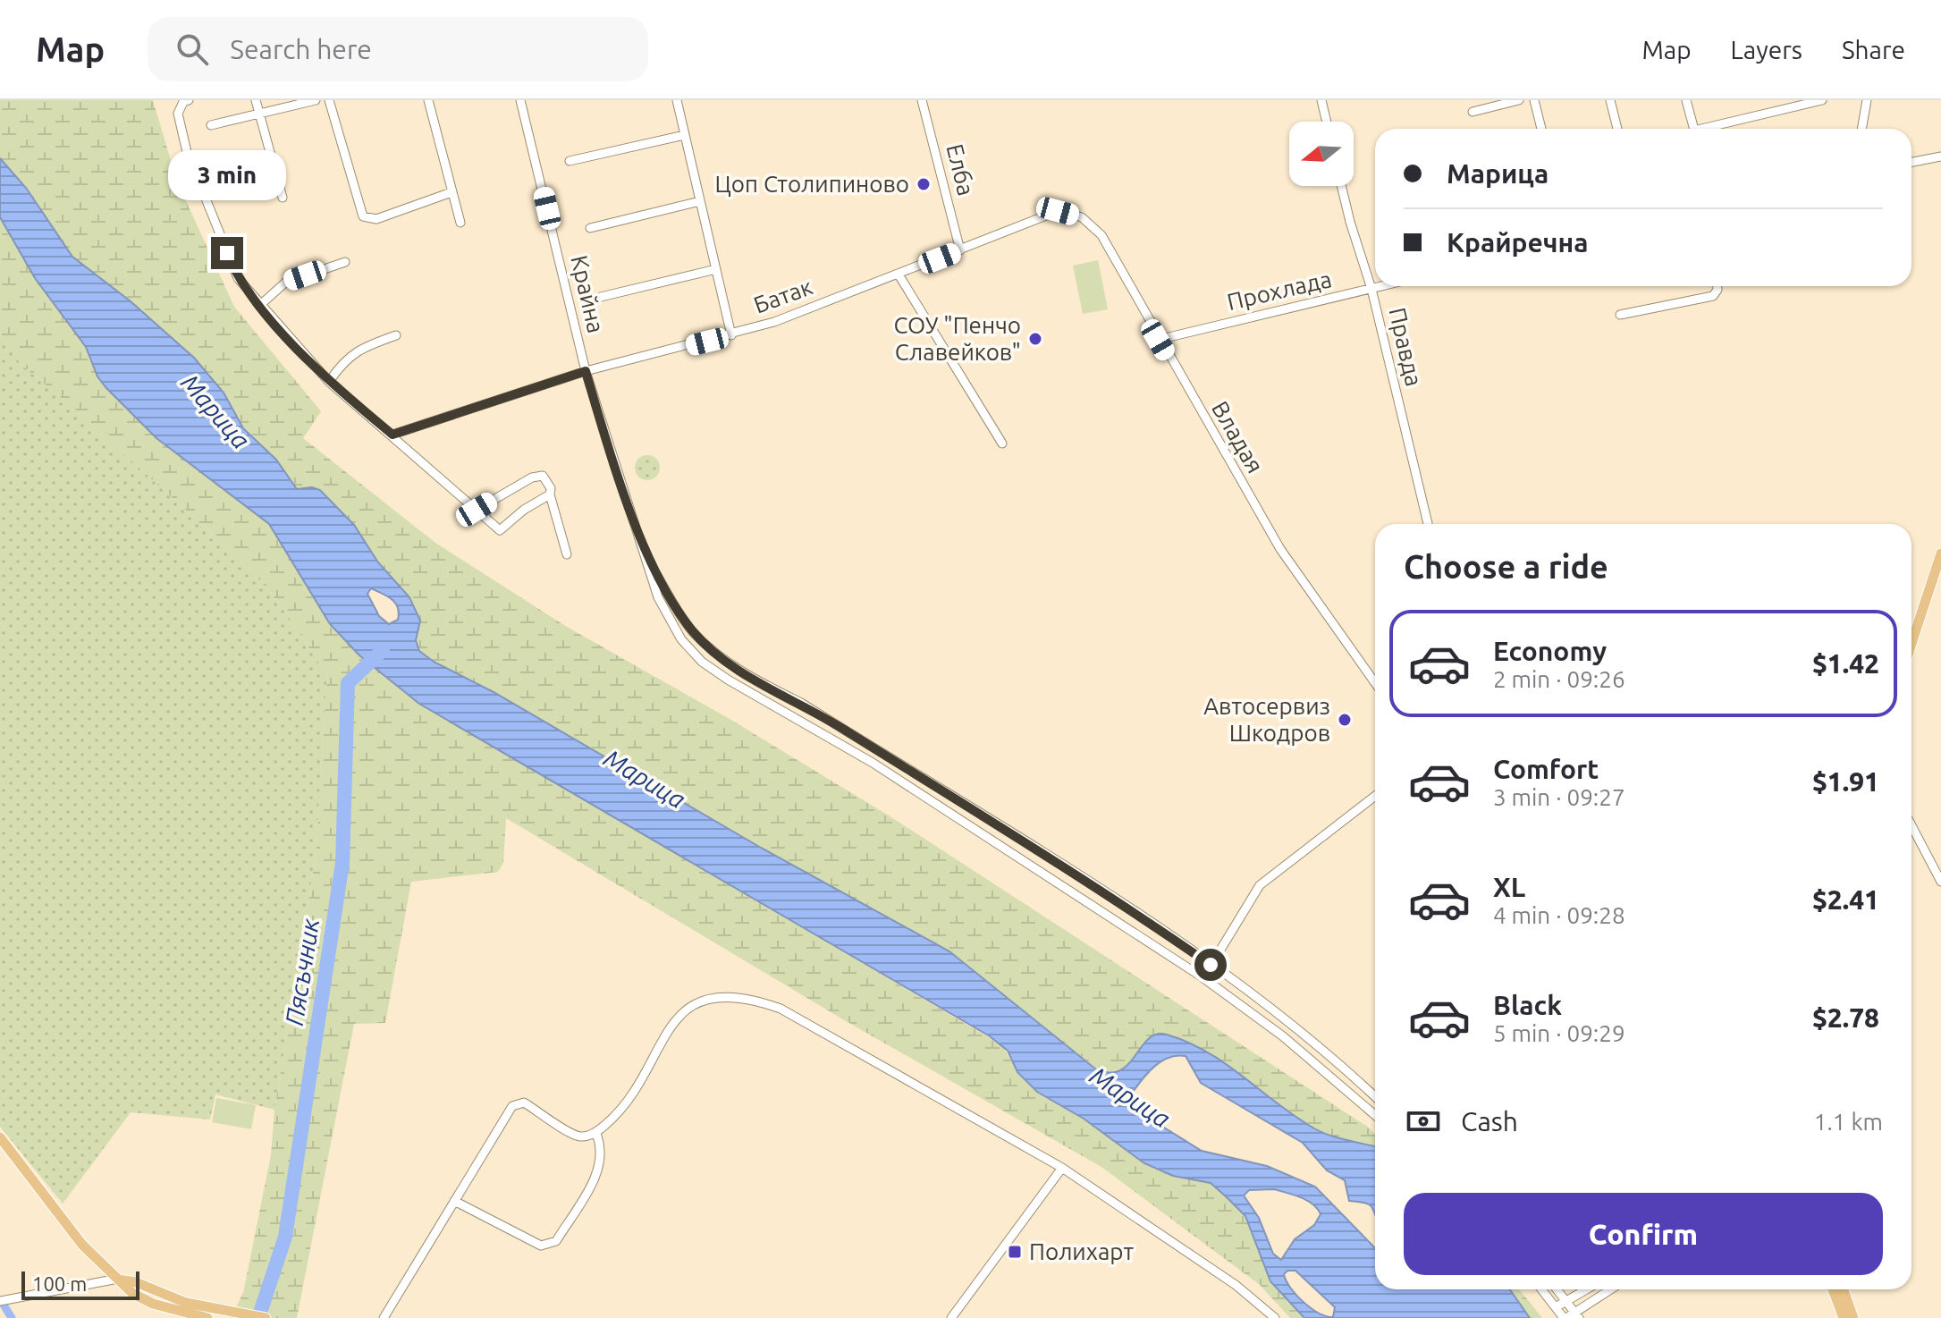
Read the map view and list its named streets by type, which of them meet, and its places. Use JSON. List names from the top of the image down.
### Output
{
  "streets": {
    "street": [
      "Елба",
      "Прохлада",
      "Крайна",
      "Батак",
      "Правда",
      "Владая"
    ]
  },
  "crossings": [
    ["Елба", "Батак"],
    ["Прохлада", "Правда"],
    ["Прохлада", "Владая"],
    ["Крайна", "Батак"],
    ["Батак", "Владая"]
  ],
  "water": ["Марица", "Пясъчник"],
  "places": {
    "other": ["Цоп Столипиново", "СОУ \"Пенчо Славейков\"", "Автосервиз Шкодров"],
    "transit": ["Полихарт"]
  },
  "scale_bar": "100 m",
  "north": "left",
  "page": {
    "header": "Map",
    "search": "Search here",
    "nav": ["Map", "Layers", "Share"],
    "banner": ["Марица", "Крайречна"],
    "bubble": "3 min",
    "heading": "Choose a ride",
    "list": [
      {
        "name": "Economy",
        "note": "2 min · 09:26",
        "value": "$1.42"
      },
      {
        "name": "Comfort",
        "note": "3 min · 09:27",
        "value": "$1.91"
      },
      {
        "name": "XL",
        "note": "4 min · 09:28",
        "value": "$2.41"
      },
      {
        "name": "Black",
        "note": "5 min · 09:29",
        "value": "$2.78"
      }
    ],
    "pay": ["Cash", "1.1 km"],
    "buttons": "Confirm",
    "scale": "100 m"
  }
}
